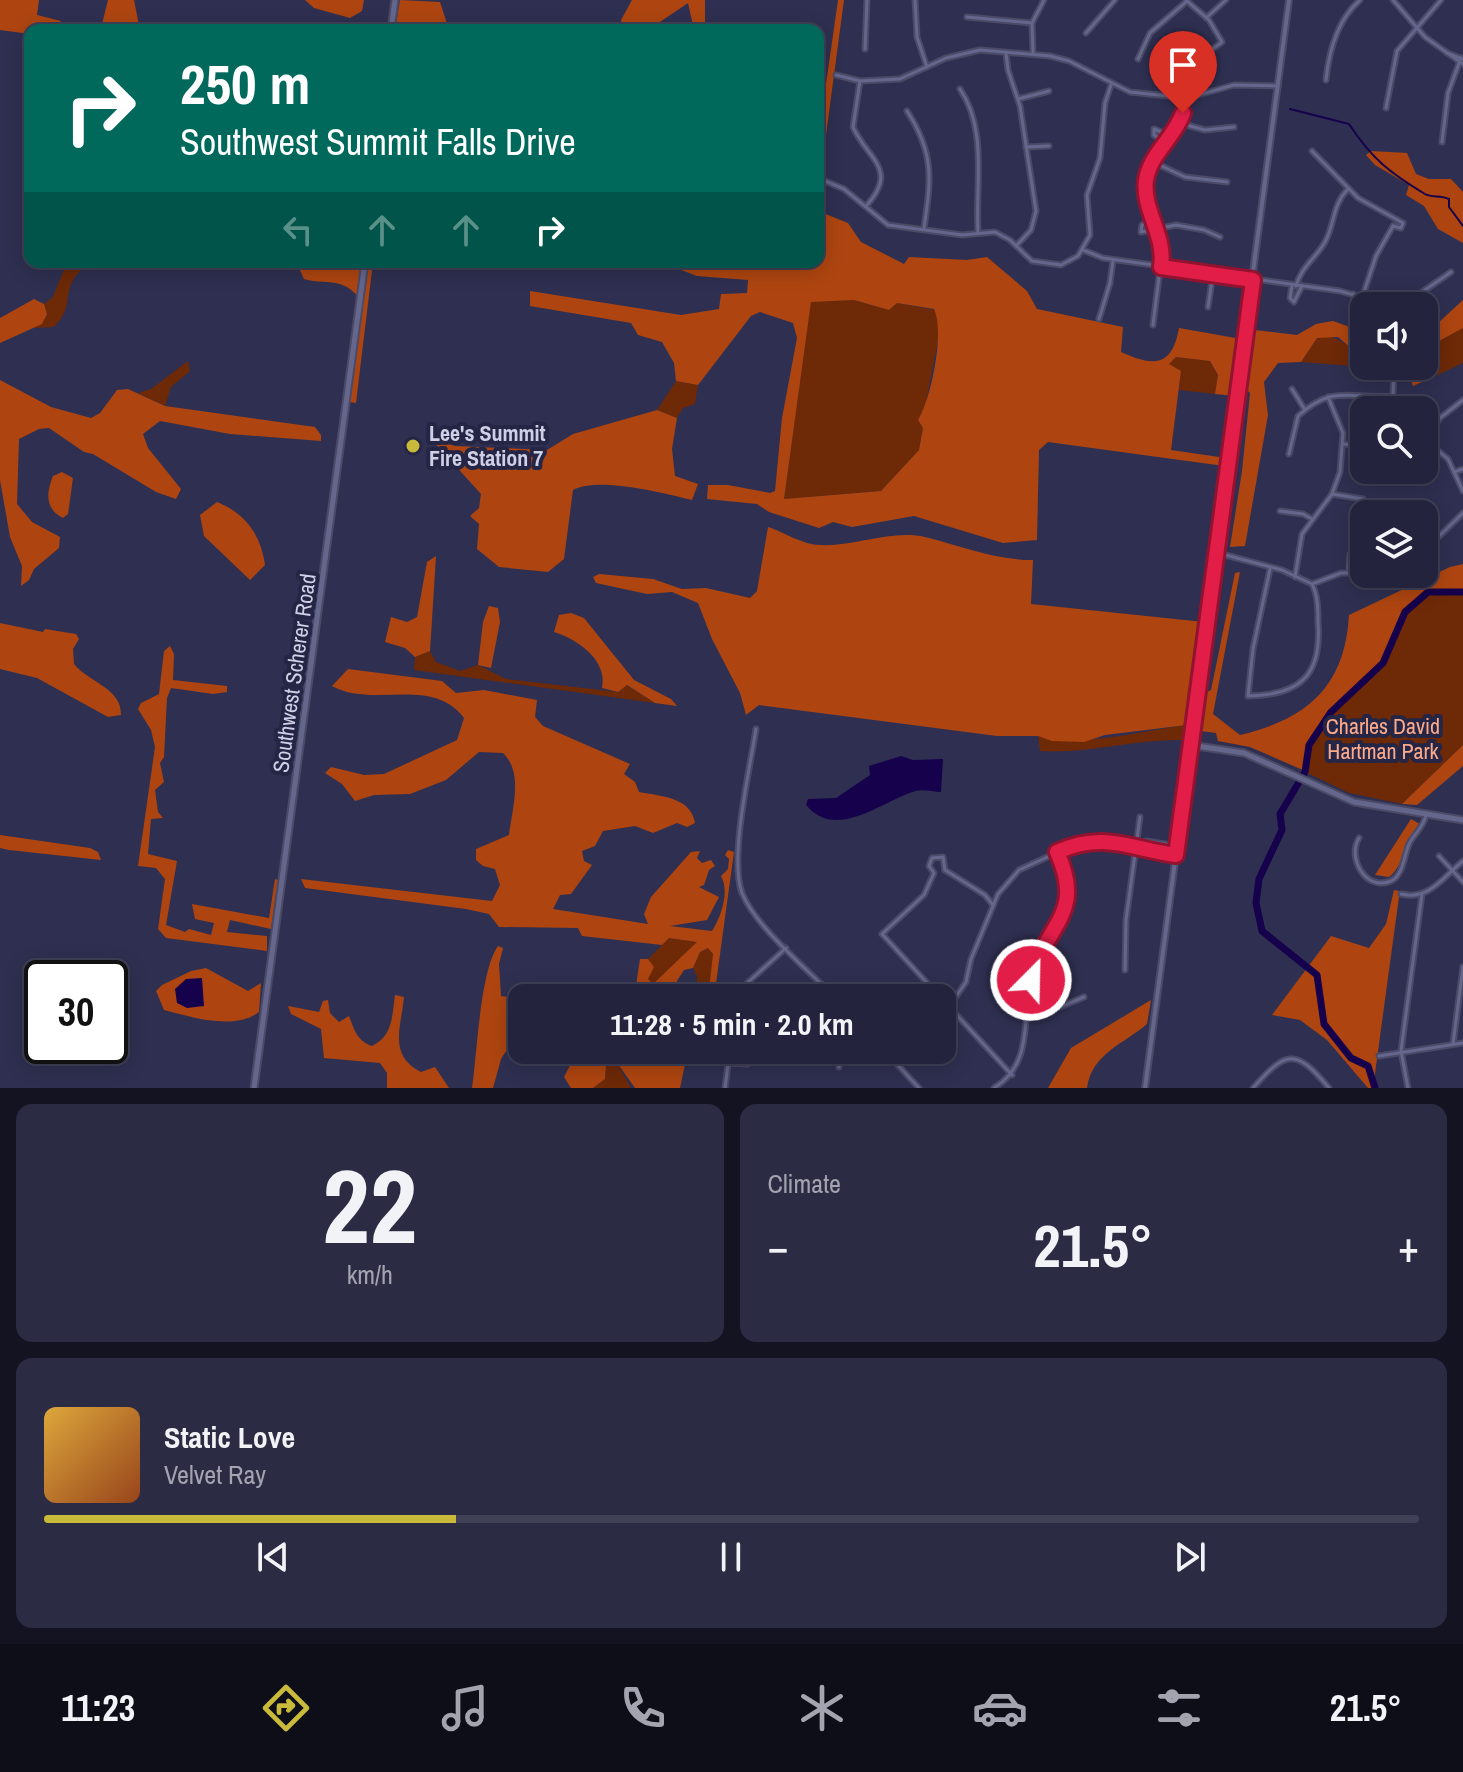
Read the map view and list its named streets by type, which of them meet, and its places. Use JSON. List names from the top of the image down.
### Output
{
  "streets": {
    "main road": ["Southwest Scherer Road"]
  },
  "parks": ["Charles David Hartman Park"],
  "places": ["Lee's Summit Fire Station 7"],
  "page": {
    "turn": ["250 m", "Southwest Summit Falls Drive"],
    "limit": "30",
    "trip": "11:28 · 5 min · 2.0 km",
    "tile": [
      ["22", "km/h"],
      "Climate"
    ],
    "heat": ["−", "21.5°", "+"],
    "song": ["Static Love", "Velvet Ray"],
    "tabs": ["11:23", "21.5°"]
  }
}
